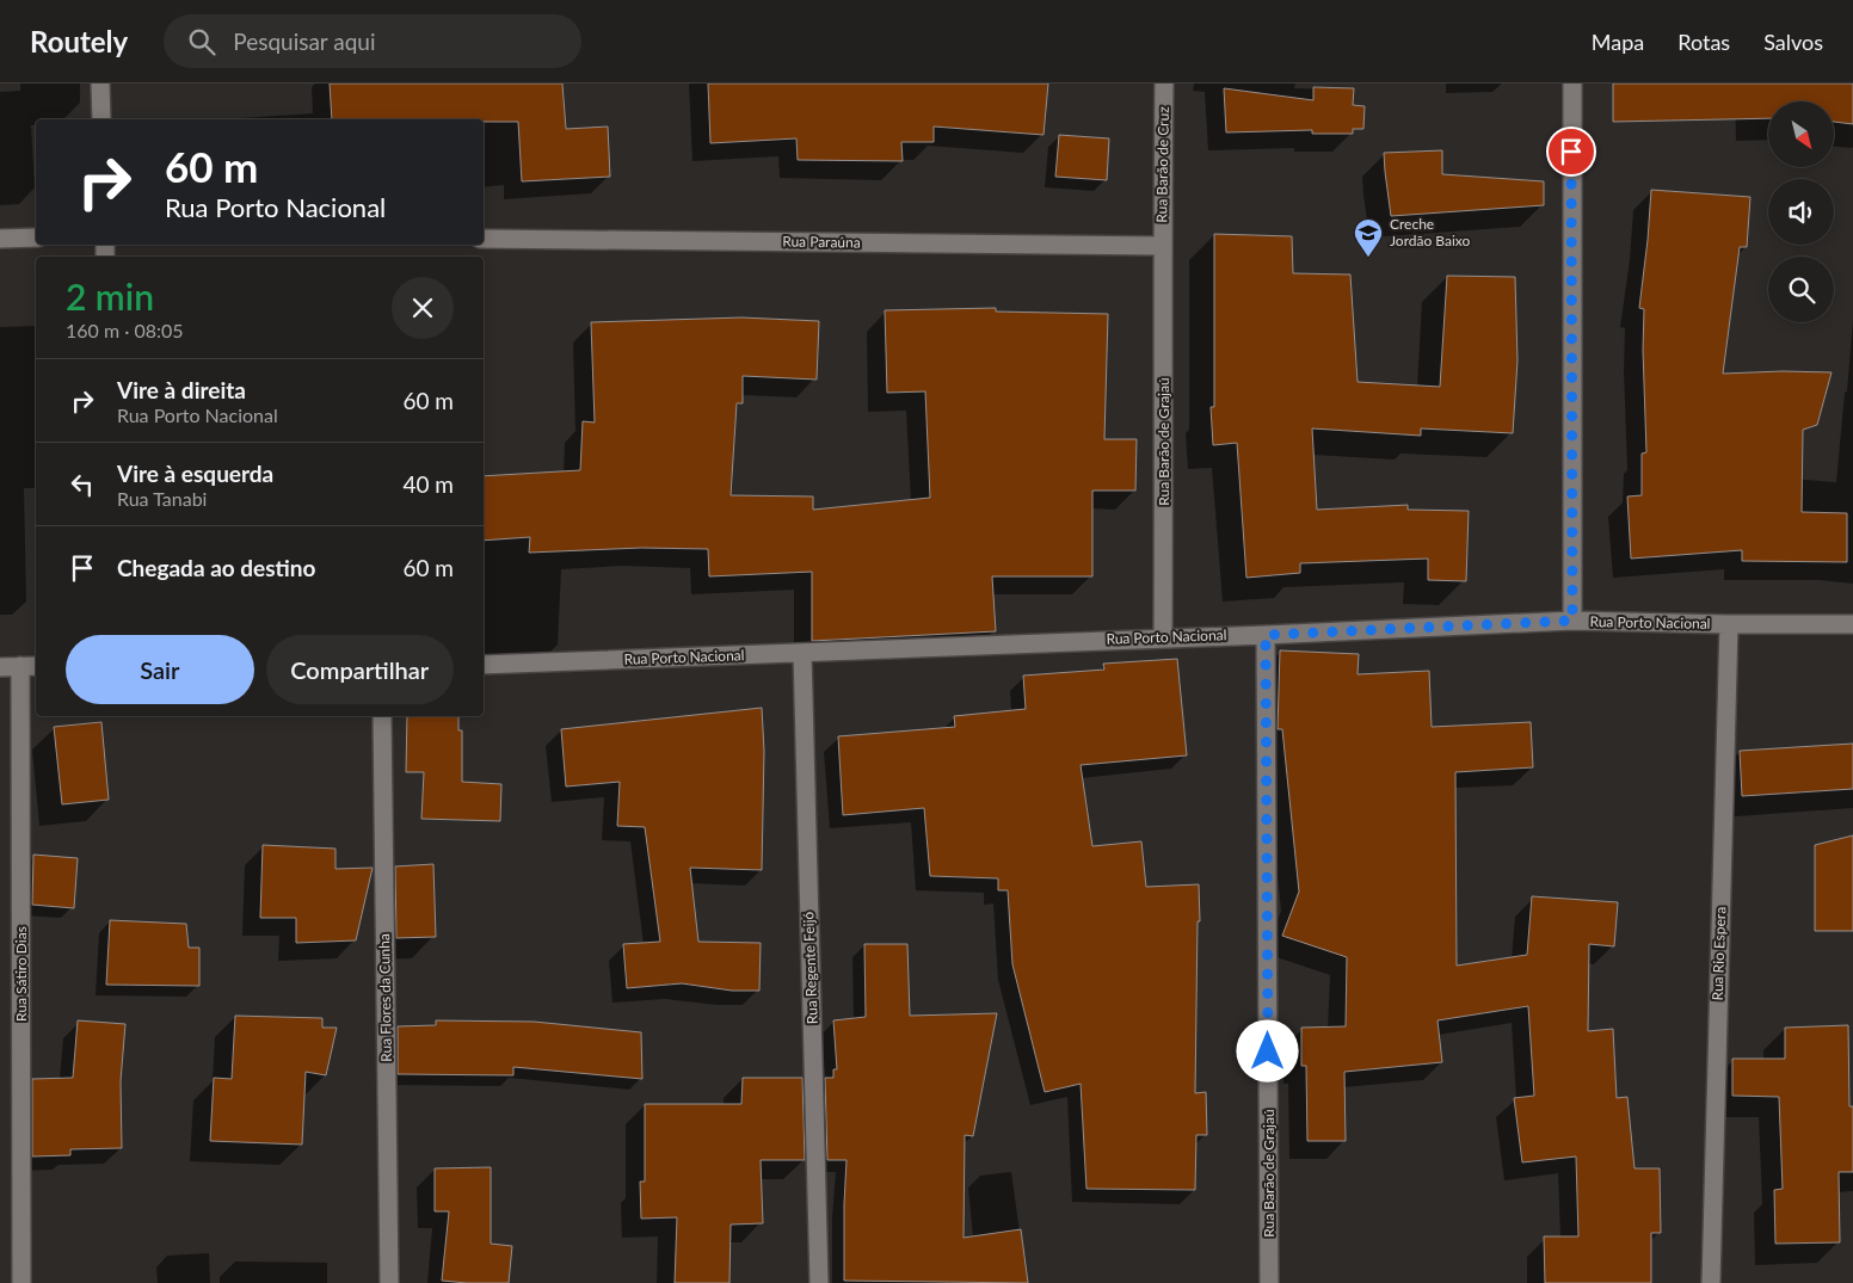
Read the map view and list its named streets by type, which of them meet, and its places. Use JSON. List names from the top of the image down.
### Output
{
  "streets": {
    "street": [
      "Rua Barão de Cruz",
      "Rua Paraúna",
      "Rua Barão de Grajaú",
      "Rua Porto Nacional",
      "Rua Rio Espera",
      "Rua Regente Feijó",
      "Rua Sátiro Dias",
      "Rua Flores da Cunha"
    ]
  },
  "crossings": [
    ["Rua Barão de Cruz", "Rua Paraúna"],
    ["Rua Barão de Cruz", "Rua Barão de Grajaú"],
    ["Rua Paraúna", "Rua Barão de Grajaú"],
    ["Rua Barão de Grajaú", "Rua Porto Nacional"],
    ["Rua Porto Nacional", "Rua Rio Espera"],
    ["Rua Porto Nacional", "Rua Regente Feijó"]
  ],
  "places": {
    "school or university": ["Creche Jordão Baixo"]
  },
  "north": "bottom right",
  "page": {
    "header": "Routely",
    "search": "Pesquisar aqui",
    "nav": ["Mapa", "Rotas", "Salvos"],
    "turn": ["60 m", "Rua Porto Nacional"],
    "heading": ["2 min", "160 m · 08:05"],
    "list": [
      {
        "name": "Vire à direita",
        "note": "Rua Porto Nacional",
        "value": "60 m"
      },
      {
        "name": "Vire à esquerda",
        "note": "Rua Tanabi",
        "value": "40 m"
      },
      {
        "name": "Chegada ao destino",
        "value": "60 m"
      }
    ],
    "buttons": ["Sair", "Compartilhar"]
  }
}
